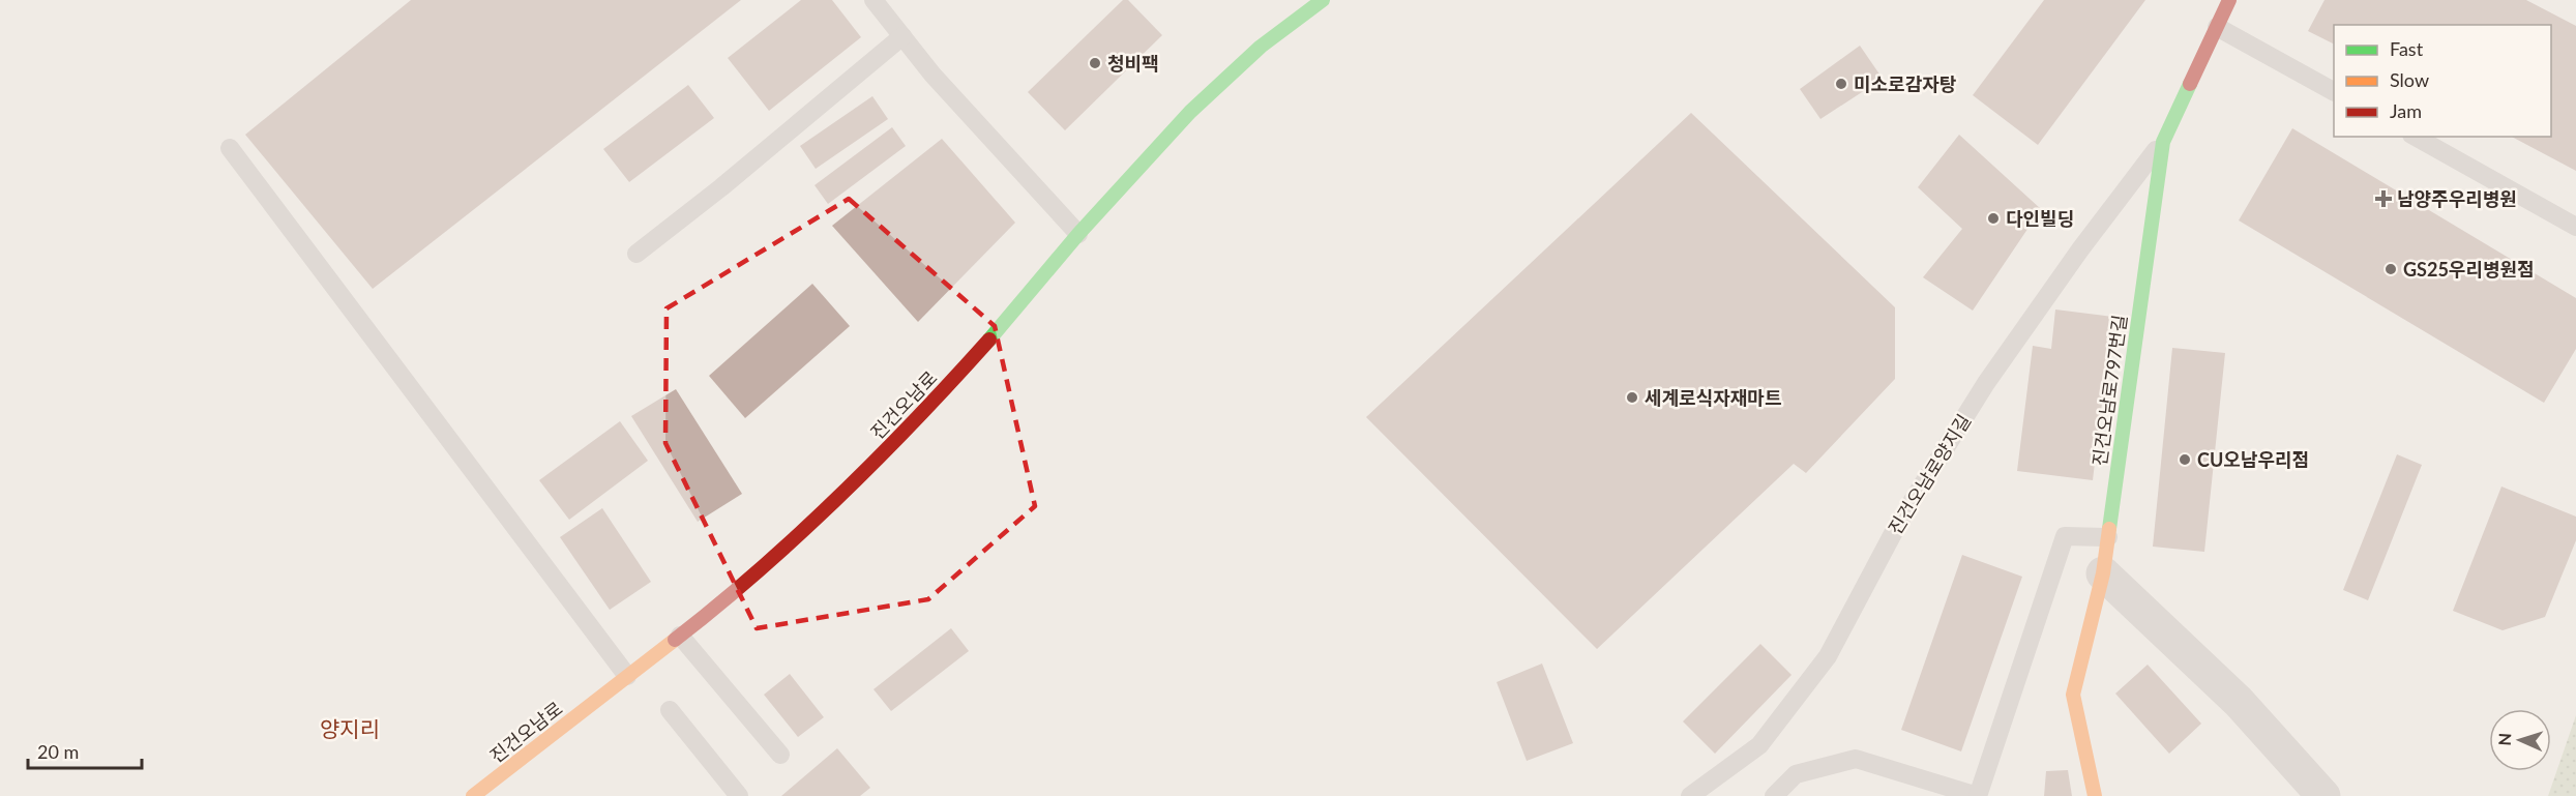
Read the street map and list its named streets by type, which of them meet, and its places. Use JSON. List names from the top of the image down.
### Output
{
  "streets": {
    "main road": ["진건오남로797번길", "진건오남로"],
    "lane": ["진건오남로양지길"]
  },
  "crossings": [
    ["진건오남로797번길", "진건오남로양지길"]
  ],
  "districts": ["양지리"],
  "places": {
    "other": [
      "청비팩",
      "미소로감자탕",
      "다인빌딩",
      "GS25우리병원점",
      "세계로식자재마트",
      "CU오남우리점"
    ],
    "health": ["남양주우리병원"]
  },
  "legend": ["Fast", "Slow", "Jam"],
  "scale_bar": "20 m",
  "north": "left"
}
